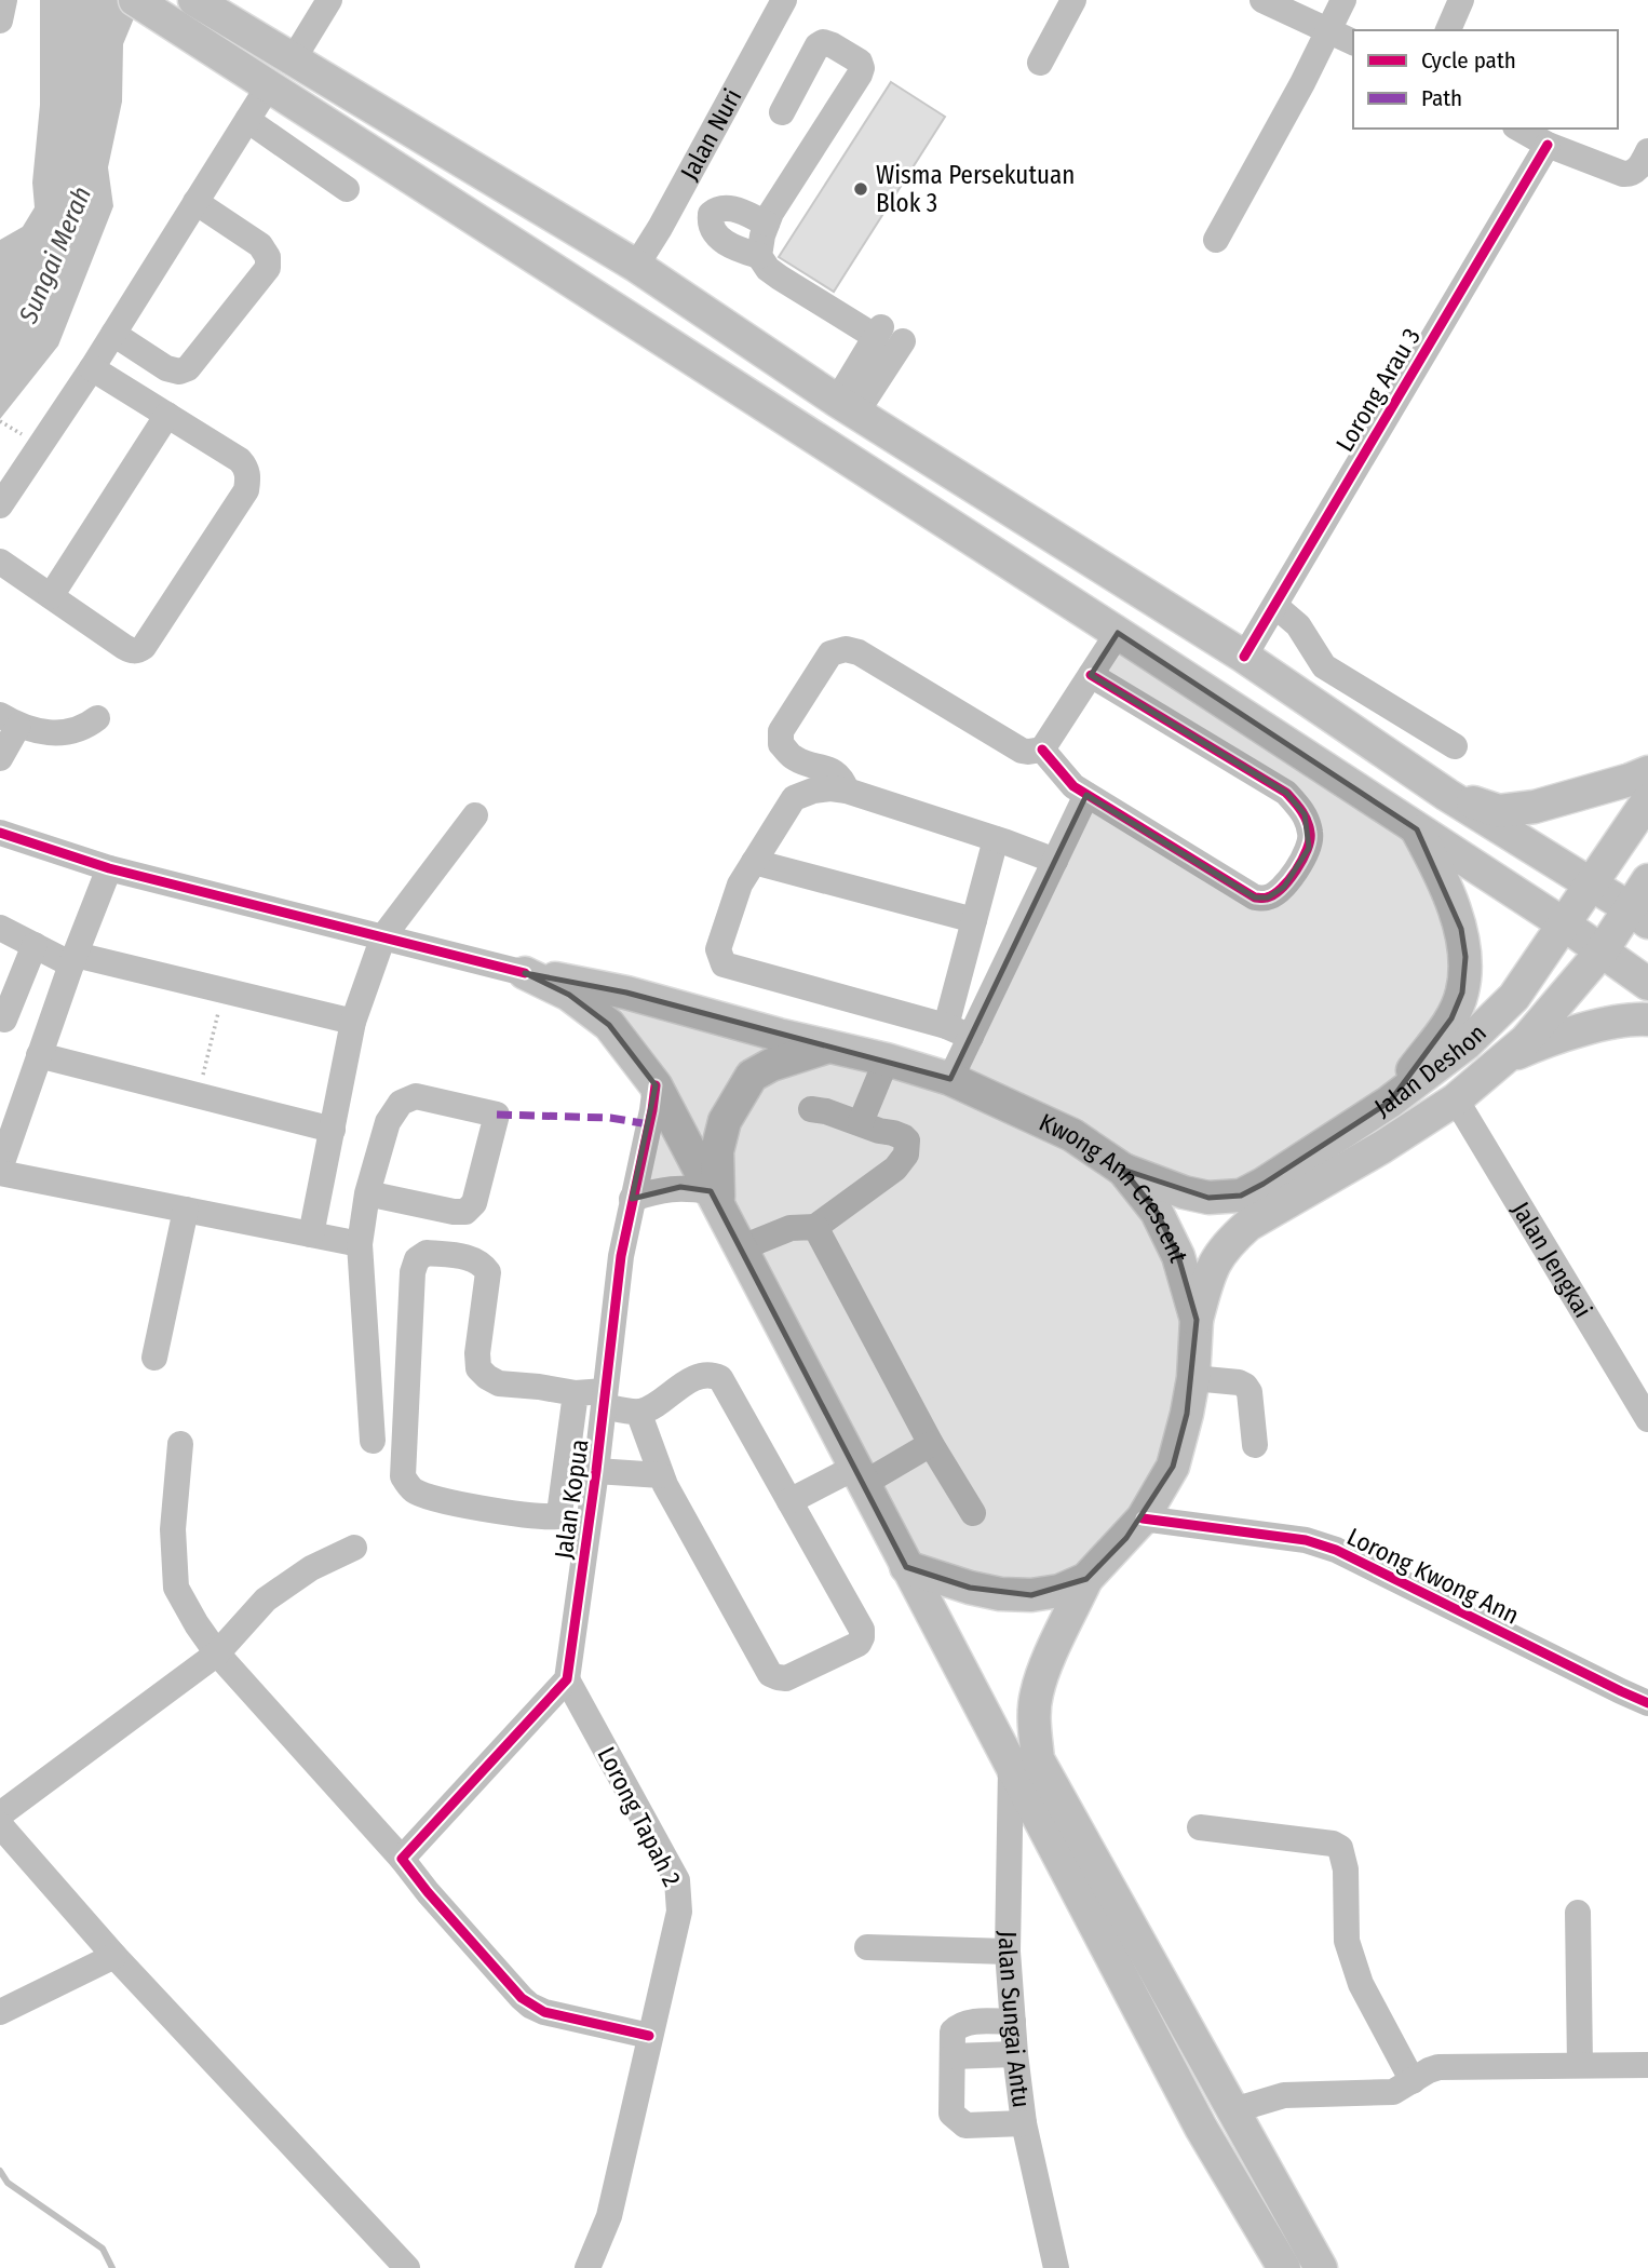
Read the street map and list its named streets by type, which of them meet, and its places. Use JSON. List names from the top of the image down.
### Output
{
  "streets": {
    "main road": ["Jalan Deshon", "Kwong Ann Crescent"],
    "street": [
      "Jalan Nuri",
      "Lorong Arau 3",
      "Jalan Jengkai",
      "Jalan Kopua",
      "Lorong Kwong Ann",
      "Lorong Tapah 2",
      "Jalan Sungai Antu"
    ]
  },
  "crossings": [
    ["Jalan Deshon", "Kwong Ann Crescent"],
    ["Jalan Deshon", "Jalan Jengkai"],
    ["Kwong Ann Crescent", "Lorong Kwong Ann"],
    ["Jalan Kopua", "Lorong Tapah 2"]
  ],
  "water": ["Sungai Merah"],
  "places": ["Wisma Persekutuan Blok 3"],
  "legend": ["Cycle path", "Path"]
}
